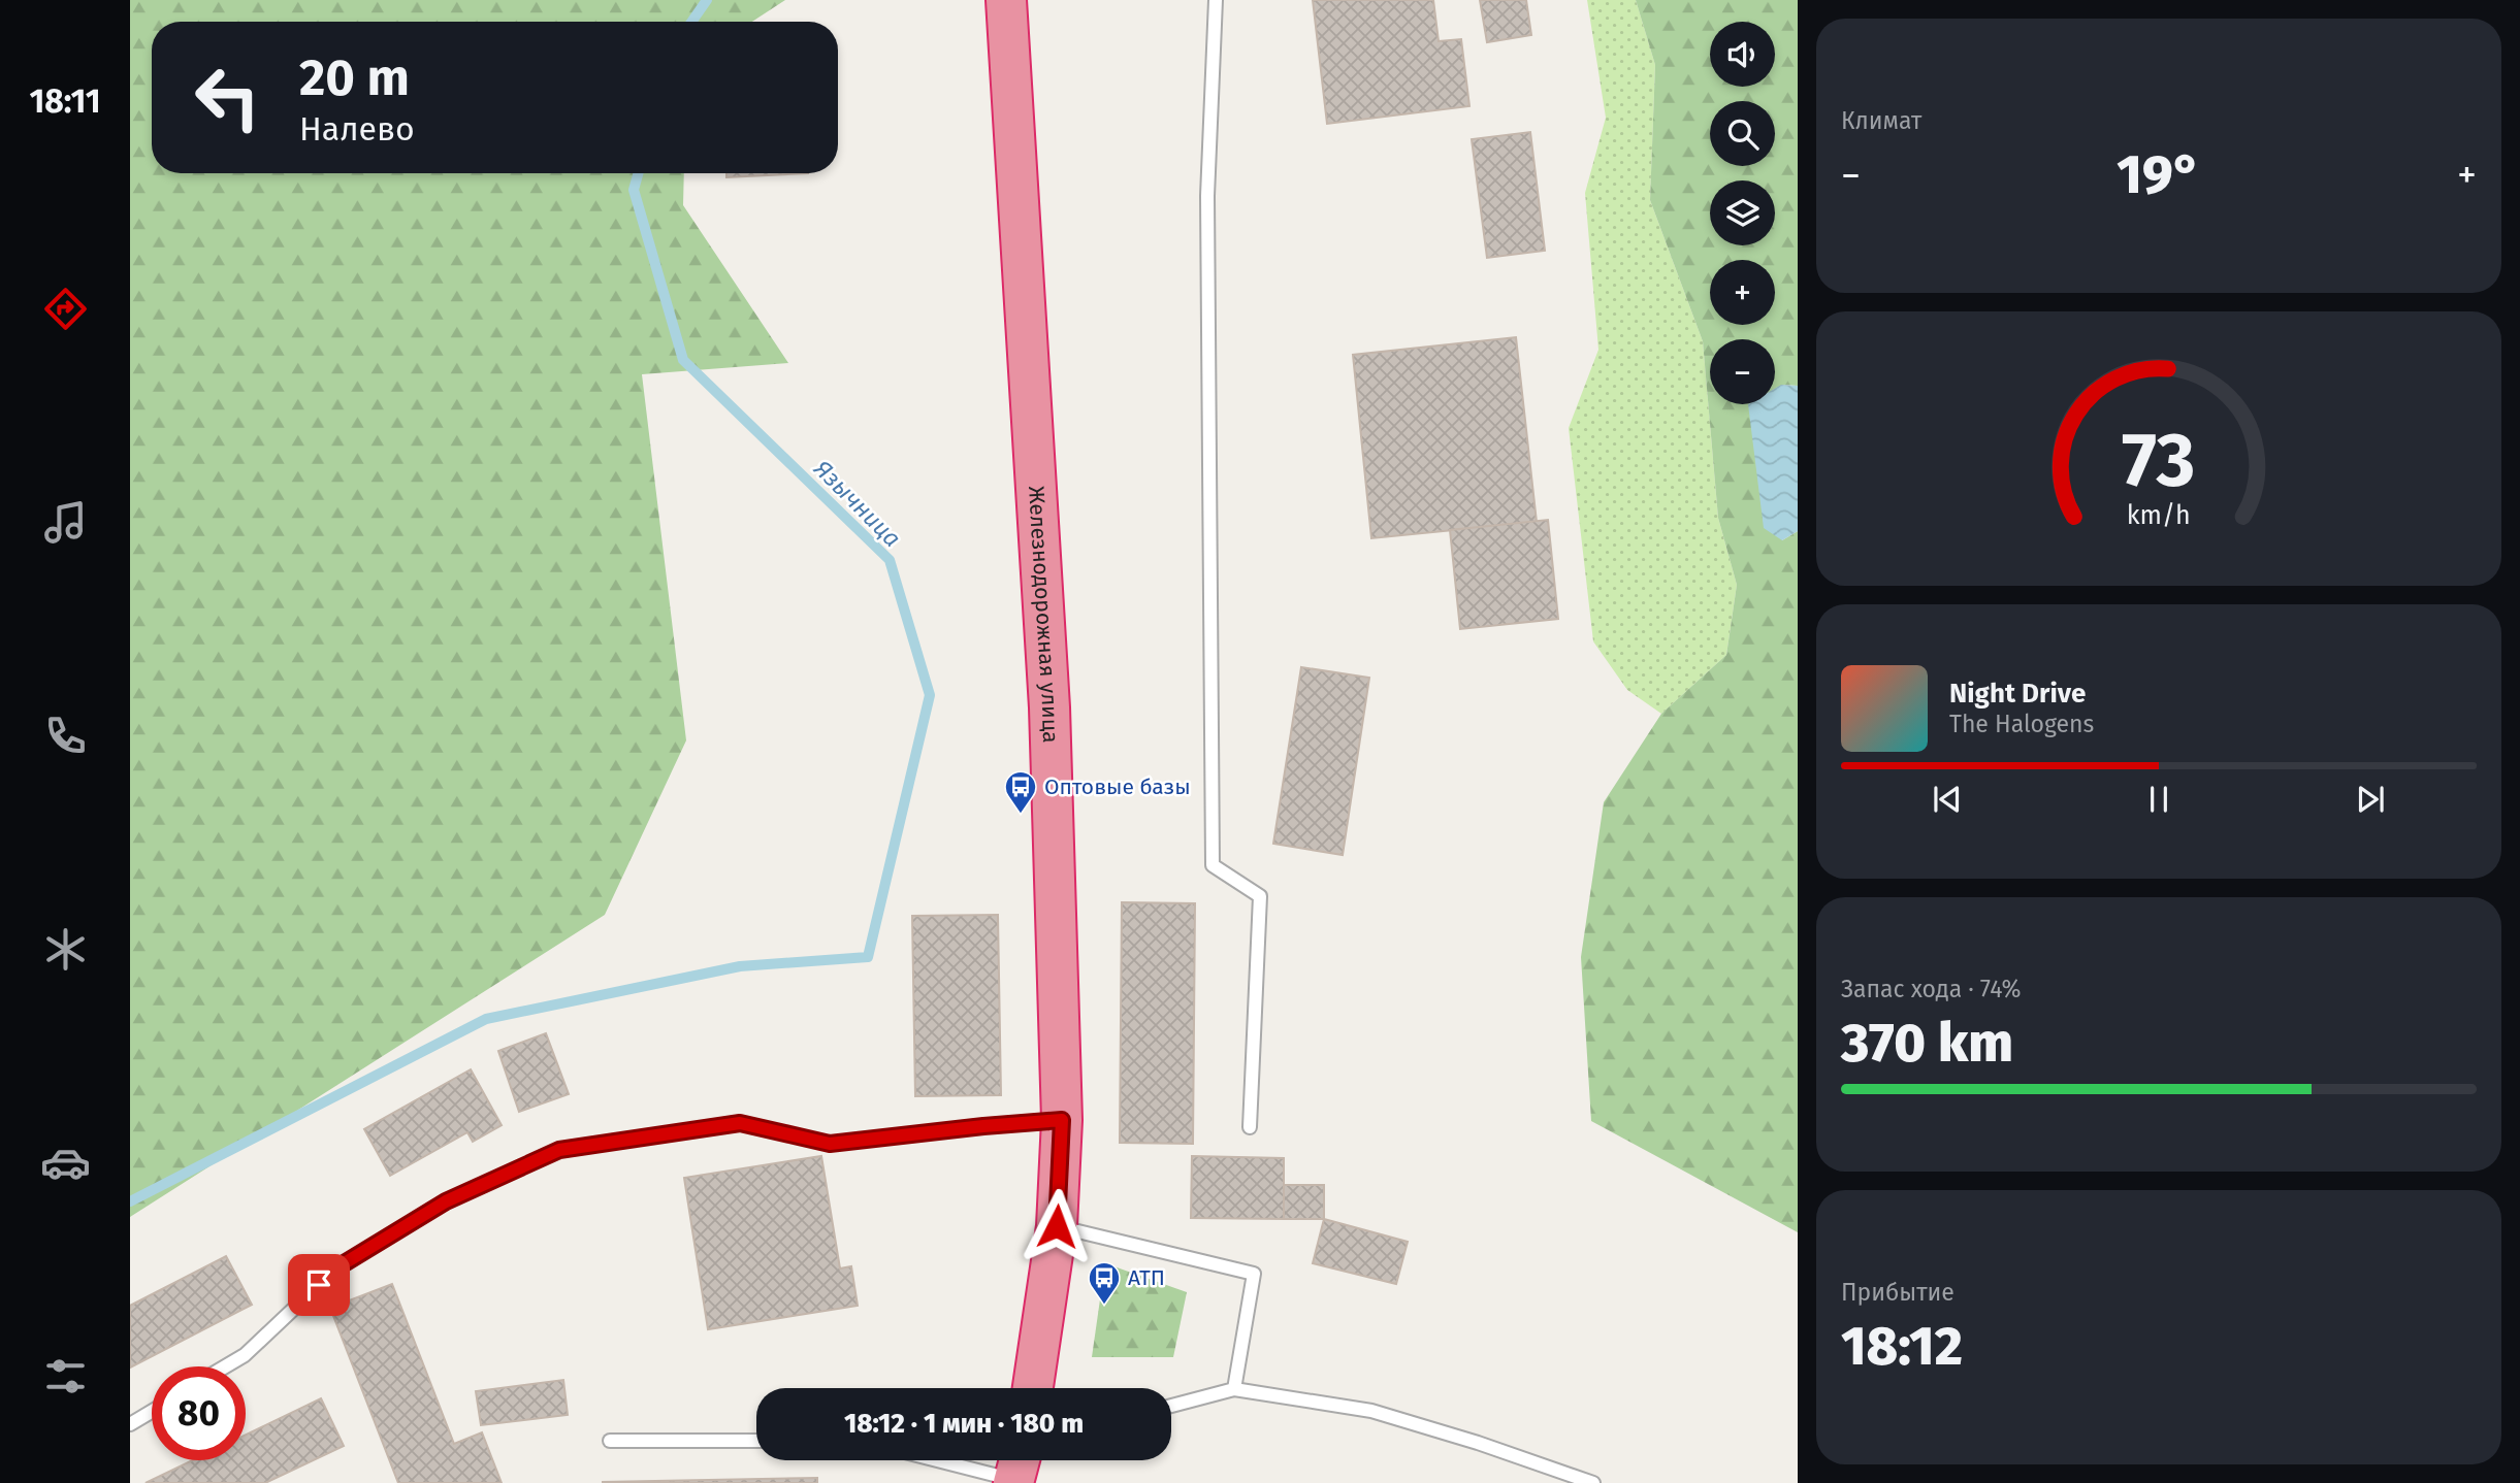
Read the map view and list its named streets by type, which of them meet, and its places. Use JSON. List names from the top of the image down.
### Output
{
  "streets": {
    "highway": ["Железнодорожная улица"]
  },
  "water": ["Язычница"],
  "places": {
    "bus stop": ["Оптовые базы", "АТП"]
  },
  "page": {
    "tabs": "18:11",
    "tile": [
      "Климат",
      ["Запас хода · 74%", "370 km"],
      ["Прибытие", "18:12"]
    ],
    "map_buttons": ["+", "−"],
    "turn": ["20 m", "Налево"],
    "heat": ["−", "19°", "+"],
    "song": ["Night Drive", "The Halogens"],
    "limit": "80",
    "trip": "18:12 · 1 мин · 180 m",
    "gauge": ["73", "km/h"]
  }
}
